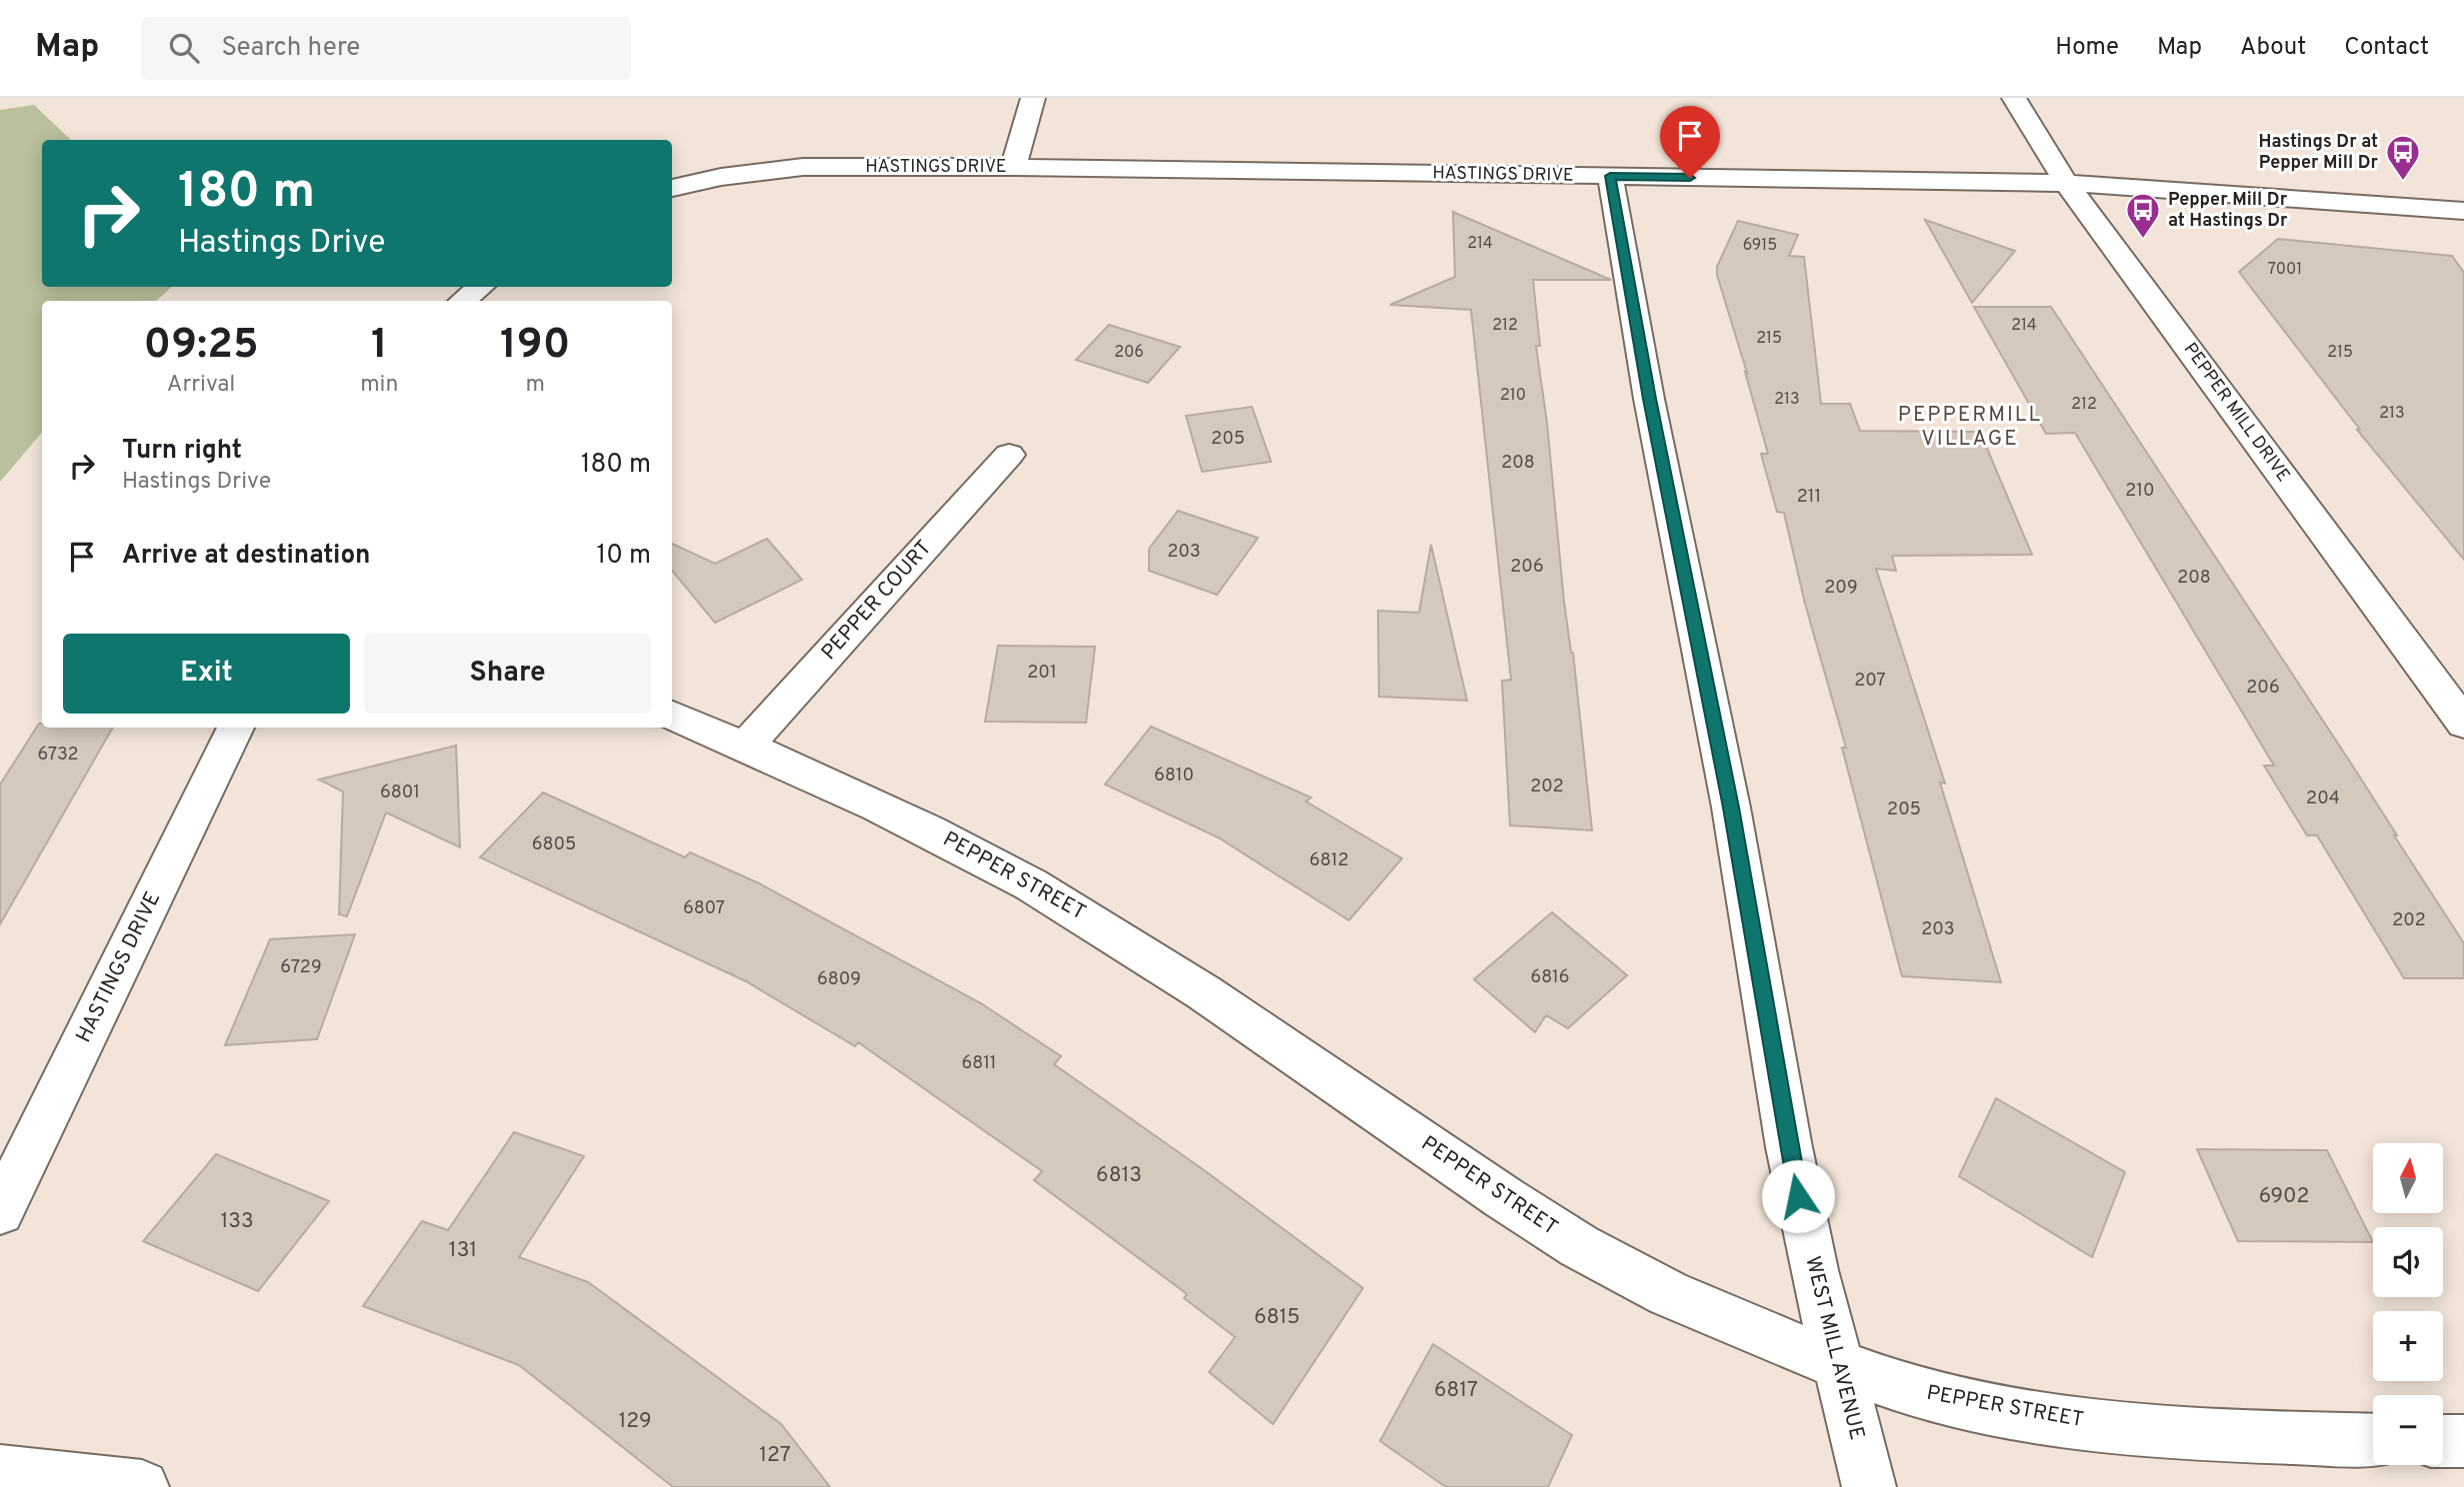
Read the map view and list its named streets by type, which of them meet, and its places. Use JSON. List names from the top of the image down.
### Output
{
  "streets": {
    "street": [
      "HASTINGS DRIVE",
      "PEPPER MILL DRIVE",
      "PEPPER COURT",
      "PEPPER STREET",
      "WEST MILL AVENUE"
    ]
  },
  "crossings": [
    ["HASTINGS DRIVE", "PEPPER MILL DRIVE"],
    ["HASTINGS DRIVE", "WEST MILL AVENUE"],
    ["PEPPER COURT", "PEPPER STREET"],
    ["PEPPER STREET", "WEST MILL AVENUE"]
  ],
  "districts": ["PEPPERMILL VILLAGE"],
  "places": {
    "bus stop": ["Hastings Dr at Pepper Mill Dr", "Pepper Mill Dr at Hastings Dr"]
  },
  "house_numbers": [
    "214",
    "6915",
    "7001",
    "212",
    "214",
    "215",
    "206",
    "215",
    "210",
    "213",
    "212",
    "213",
    "205",
    "208",
    "210",
    "211",
    "203",
    "206",
    "208",
    "209",
    "201",
    "207",
    "206",
    "6732",
    "6810",
    "202",
    "6801",
    "204",
    "205",
    "6805",
    "6812",
    "6807",
    "202",
    "203",
    "6729",
    "6816",
    "6809",
    "6811",
    "6813",
    "6902",
    "133",
    "131",
    "6815",
    "6817",
    "129",
    "127"
  ],
  "north": "top",
  "page": {
    "header": "Map",
    "search": "Search here",
    "nav": [
      "Home",
      "Map",
      "About",
      "Contact"
    ],
    "turn": ["180 m", "Hastings Drive"],
    "eta": [
      "09:25",
      "Arrival",
      "1",
      "min",
      "190",
      "m"
    ],
    "list": [
      {
        "name": "Turn right",
        "note": "Hastings Drive",
        "value": "180 m"
      },
      {
        "name": "Arrive at destination",
        "value": "10 m"
      }
    ],
    "buttons": ["Exit", "Share"],
    "map_buttons": ["+", "−"]
  }
}
